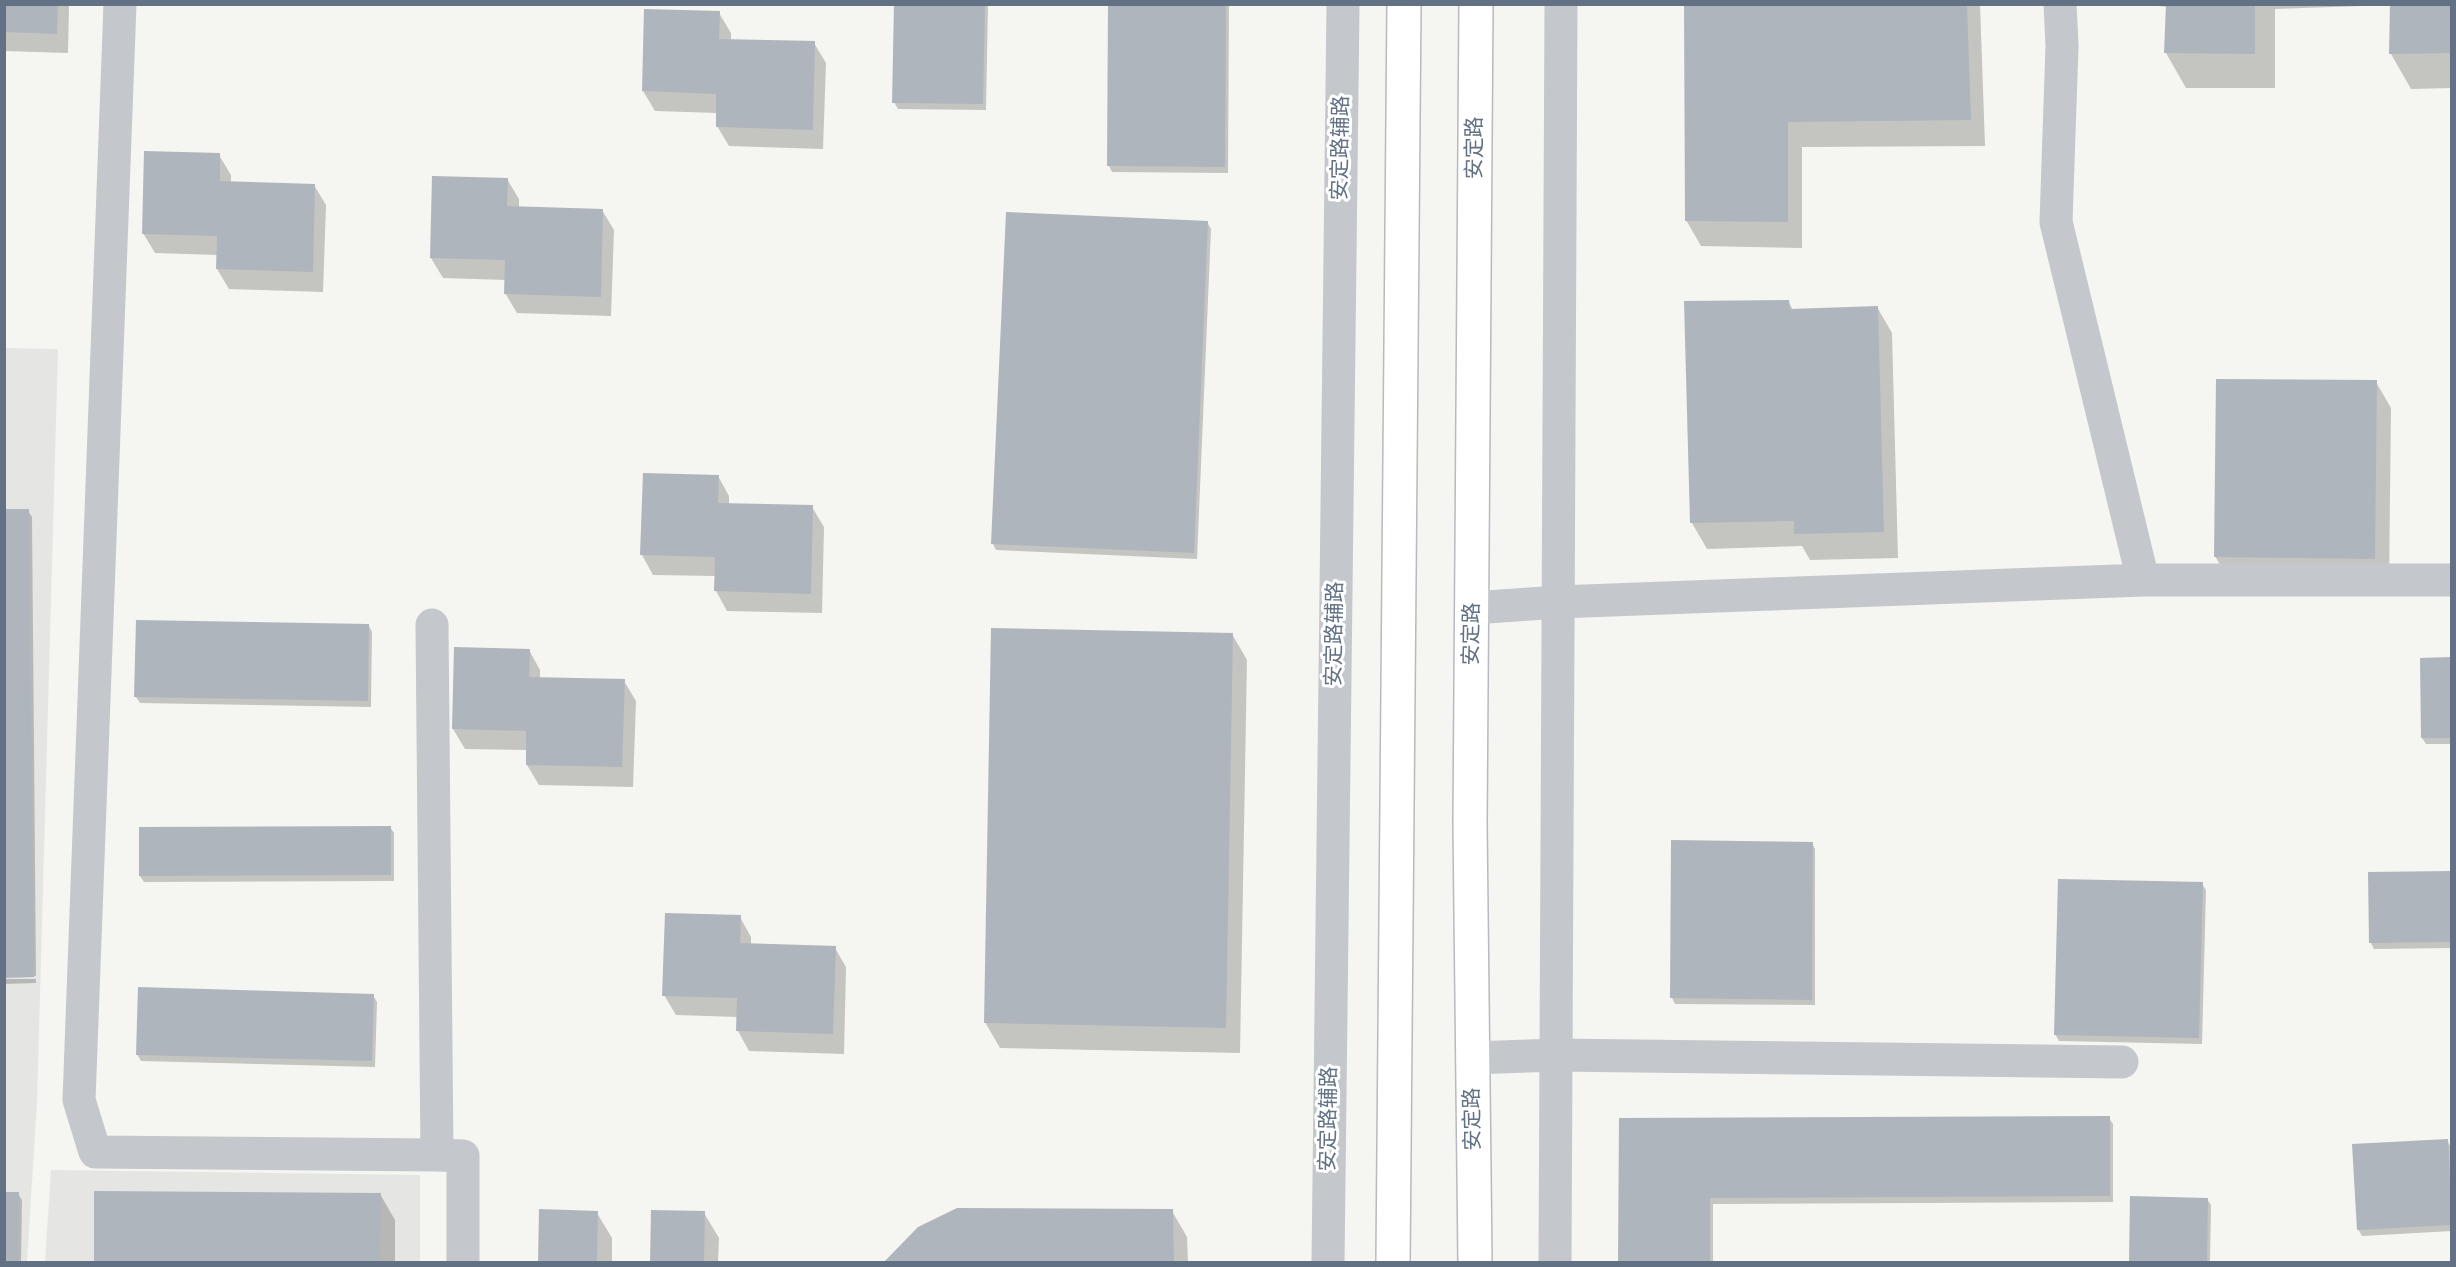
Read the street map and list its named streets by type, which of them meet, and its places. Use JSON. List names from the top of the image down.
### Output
{
  "streets": {
    "main road": ["安定路"],
    "street": ["安定路辅路"]
  }
}
